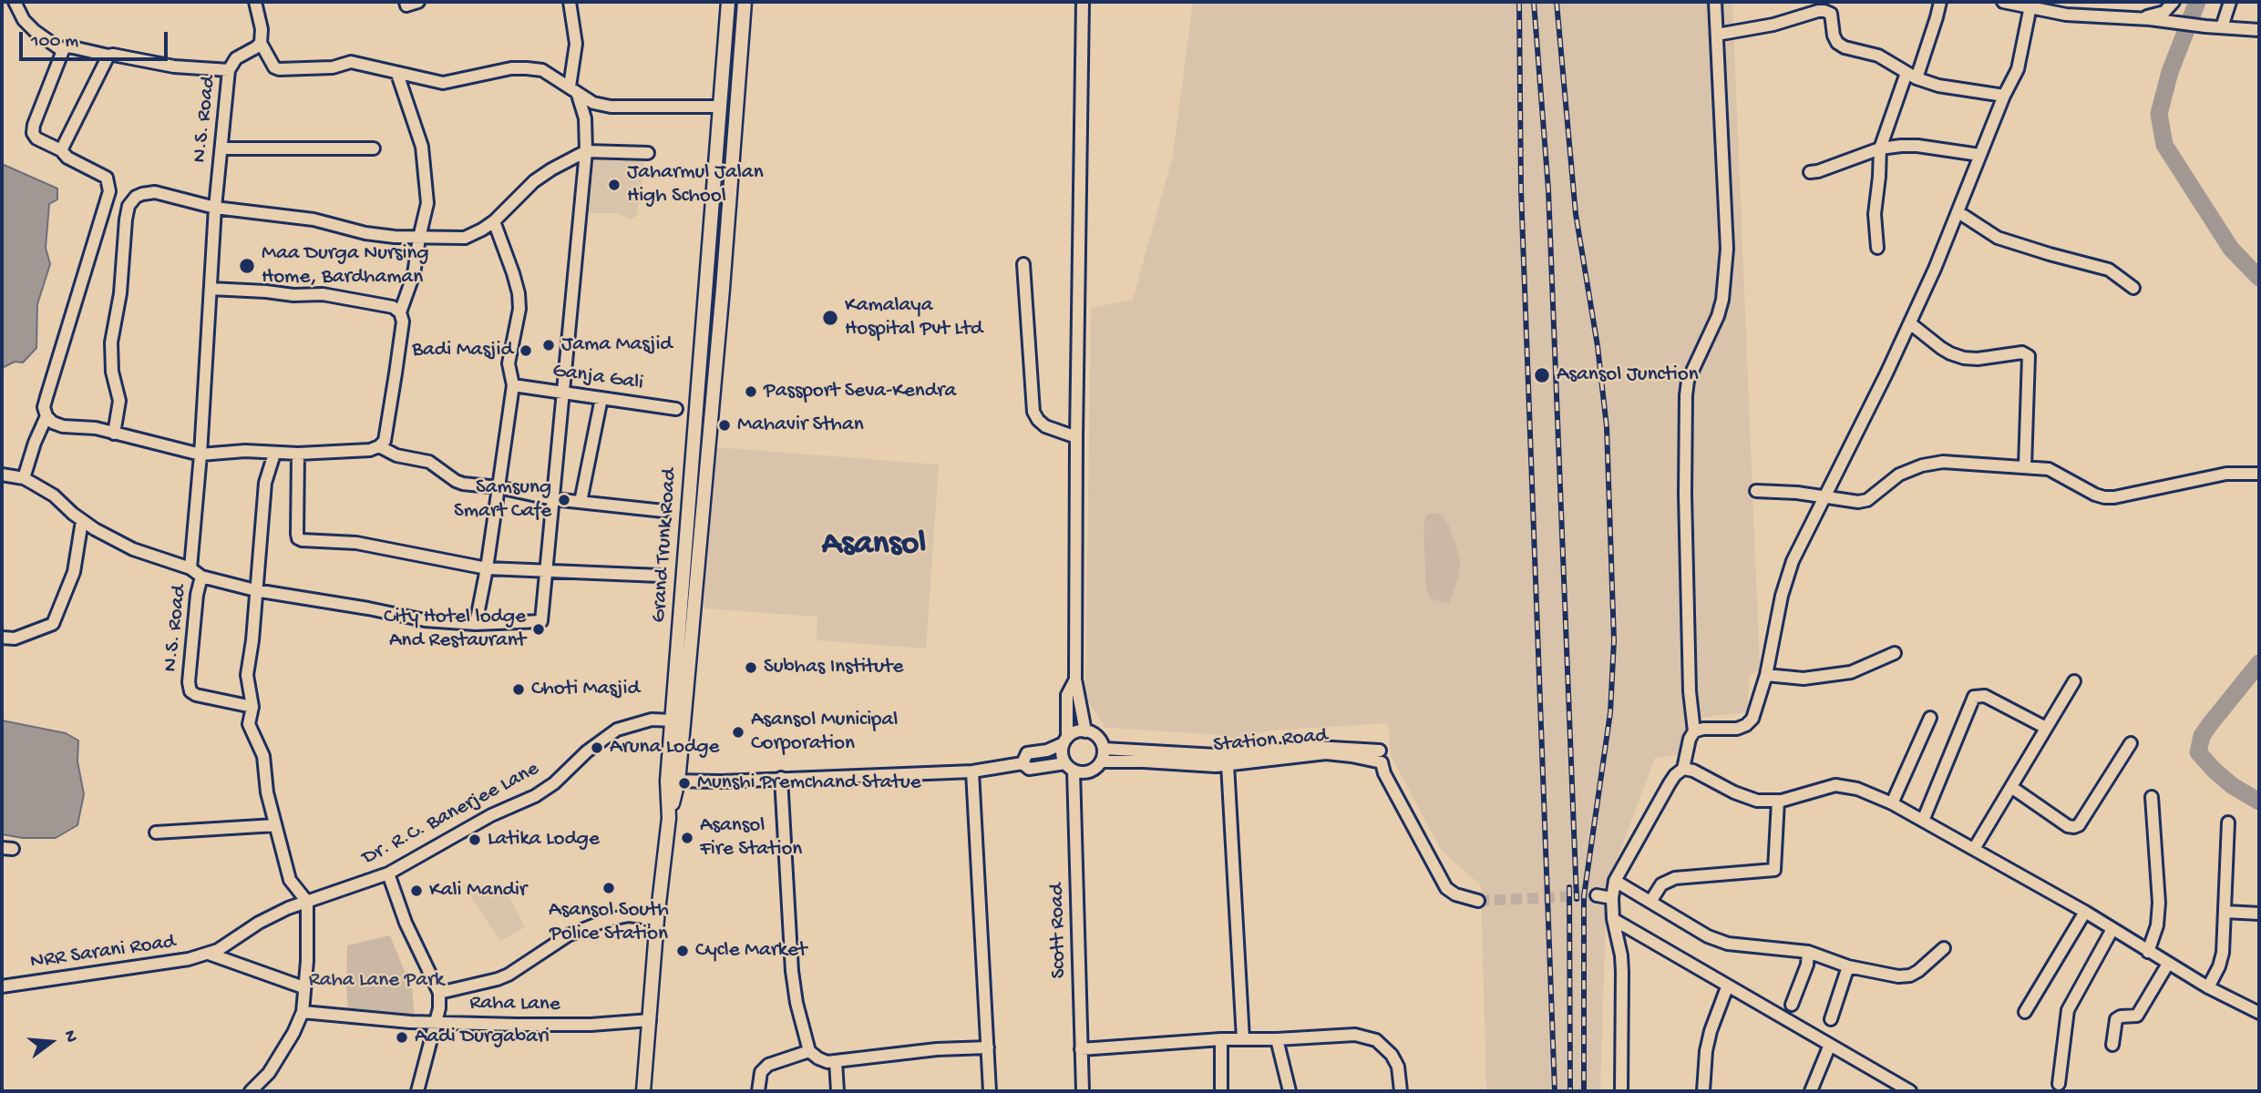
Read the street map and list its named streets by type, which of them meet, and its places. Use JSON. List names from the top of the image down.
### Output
{
  "streets": {
    "main road": ["Grand Trunk Road"],
    "street": [
      "N.S. Road",
      "Ganja Gali",
      "Station Road",
      "Dr. R.C. Banerjee Lane",
      "Scott Road",
      "NRR Sarani Road",
      "Raha Lane"
    ]
  },
  "crossings": [
    ["Grand Trunk Road", "Dr. R.C. Banerjee Lane"],
    ["Grand Trunk Road", "Raha Lane"],
    ["Station Road", "Scott Road"],
    ["Dr. R.C. Banerjee Lane", "NRR Sarani Road"]
  ],
  "districts": ["Asansol"],
  "parks": ["Raha Lane Park"],
  "places": [
    "Jaharmul Jalan High School",
    "Maa Durga Nursing Home, Bardhaman",
    "Kamalaya Hospital Pvt Ltd",
    "Jama Masjid",
    "Badi Masjid",
    "Asansol Junction",
    "Passport Seva-Kendra",
    "Mahavir Sthan",
    "Samsung Smart Cafe",
    "City Hotel lodge And Restaurant",
    "Subhas Institute",
    "Choti Masjid",
    "Asansol Municipal Corporation",
    "Aruna Lodge",
    "Munshi Premchand Statue",
    "Asansol Fire Station",
    "Latika Lodge",
    "Asansol South Police Station",
    "Kali Mandir",
    "Cycle Market",
    "Aadi Durgabari"
  ],
  "scale_bar": "100 m",
  "north": "right"
}
